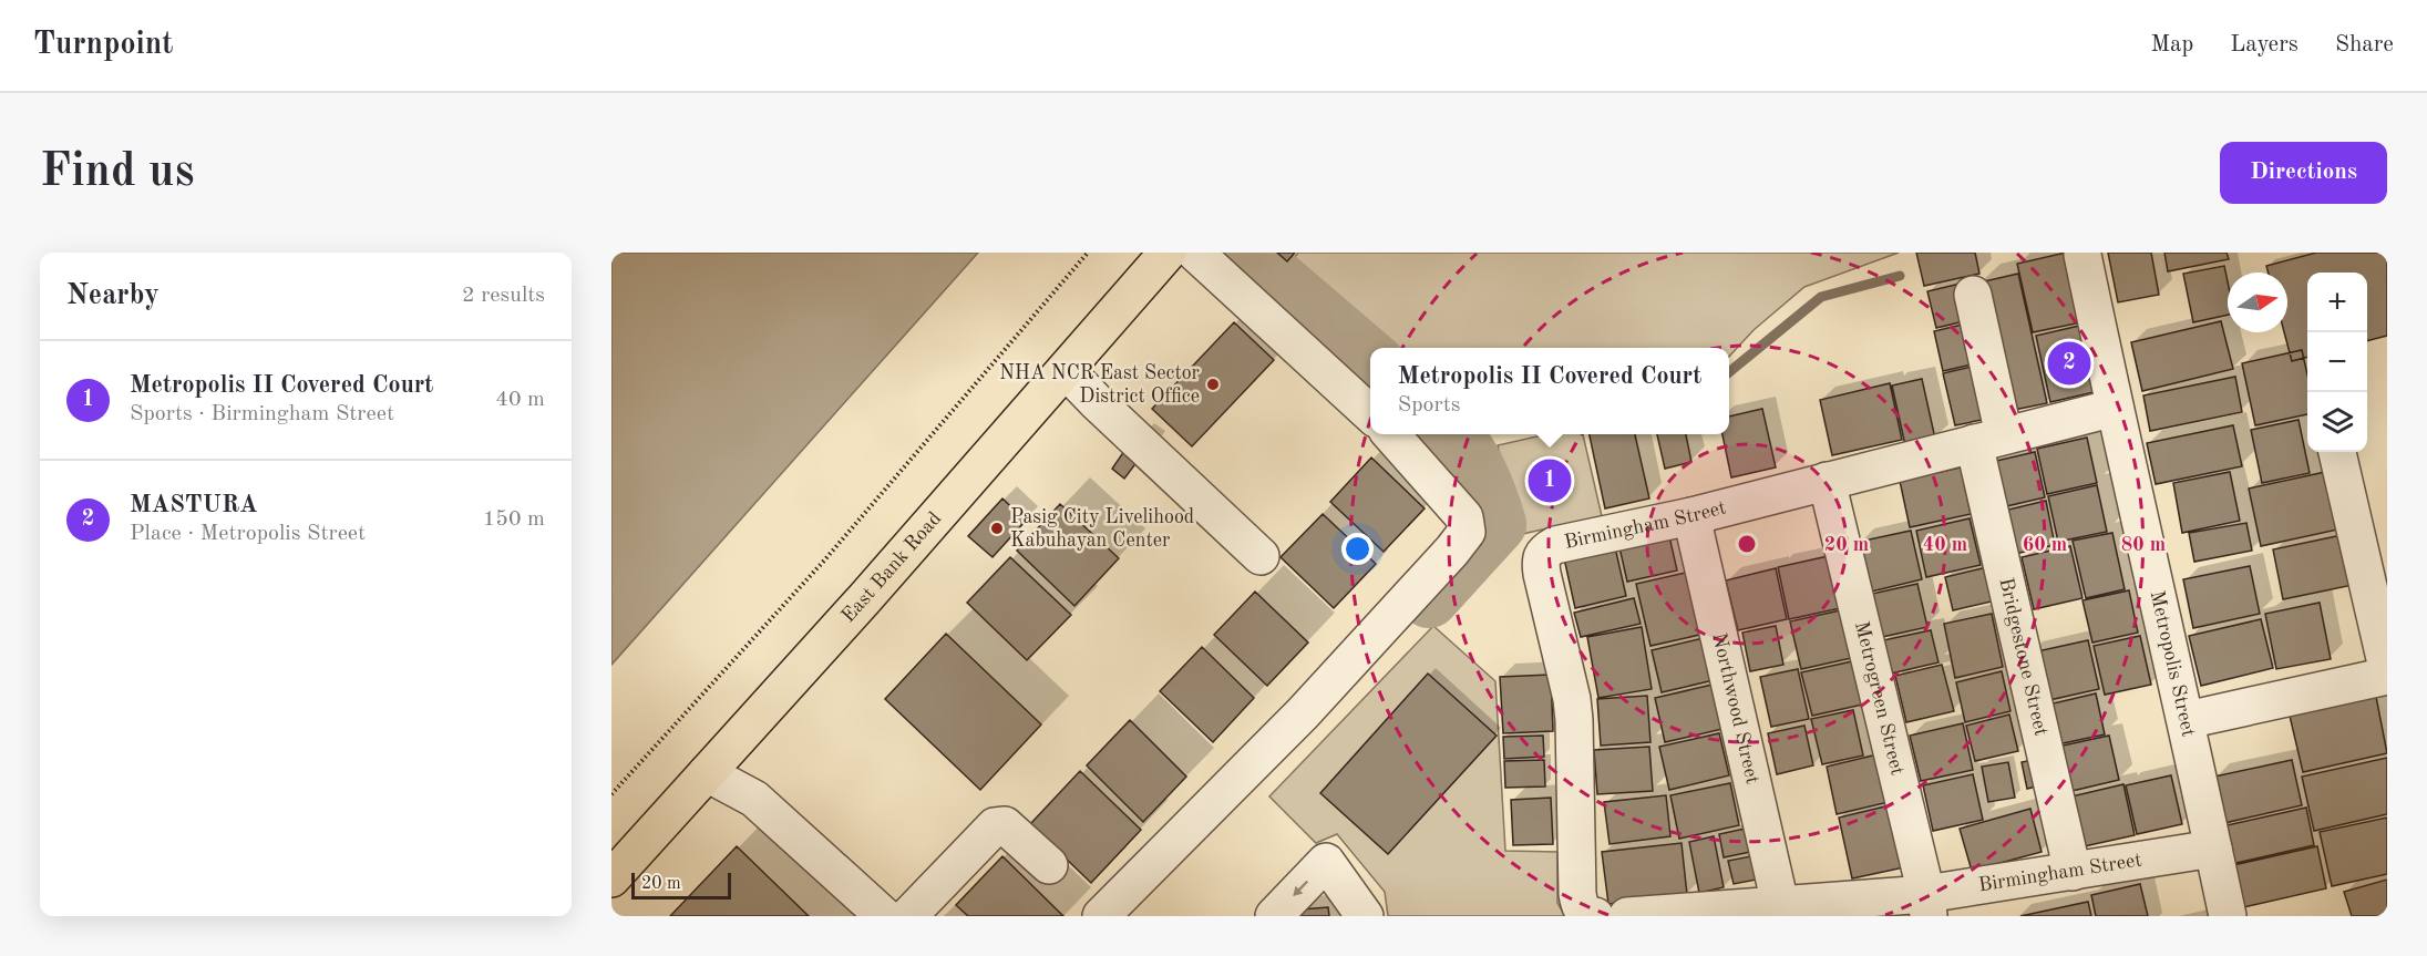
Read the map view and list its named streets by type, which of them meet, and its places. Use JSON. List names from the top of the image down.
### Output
{
  "streets": {
    "main road": ["East Bank Road"],
    "street": [
      "Birmingham Street",
      "Bridgestone Street",
      "Metropolis Street",
      "Metrogreen Street",
      "Northwood Street"
    ]
  },
  "crossings": [
    ["Birmingham Street", "Bridgestone Street"],
    ["Birmingham Street", "Metropolis Street"],
    ["Birmingham Street", "Metrogreen Street"],
    ["Birmingham Street", "Northwood Street"]
  ],
  "places": ["NHA NCR East Sector District Office", "Pasig City Livelihood Kabuhayan Center"],
  "scale_bar": "20 m",
  "north": "right",
  "page": {
    "header": "Turnpoint",
    "nav": ["Map", "Layers", "Share"],
    "buttons": "Directions",
    "title": "Find us",
    "heading": ["Nearby", "2 results"],
    "map_buttons": ["+", "−"],
    "list": [
      {
        "mark": "1",
        "name": "Metropolis II Covered Court",
        "note": "Sports · Birmingham Street",
        "value": "40 m"
      },
      {
        "mark": "2",
        "name": "MASTURA",
        "note": "Place · Metropolis Street",
        "value": "150 m"
      }
    ],
    "pins": ["2", "1"],
    "popup": ["Metropolis II Covered Court", "Sports"],
    "scale": "20 m"
  },
  "rings": [
    "20 m",
    "40 m",
    "60 m",
    "80 m"
  ]
}
